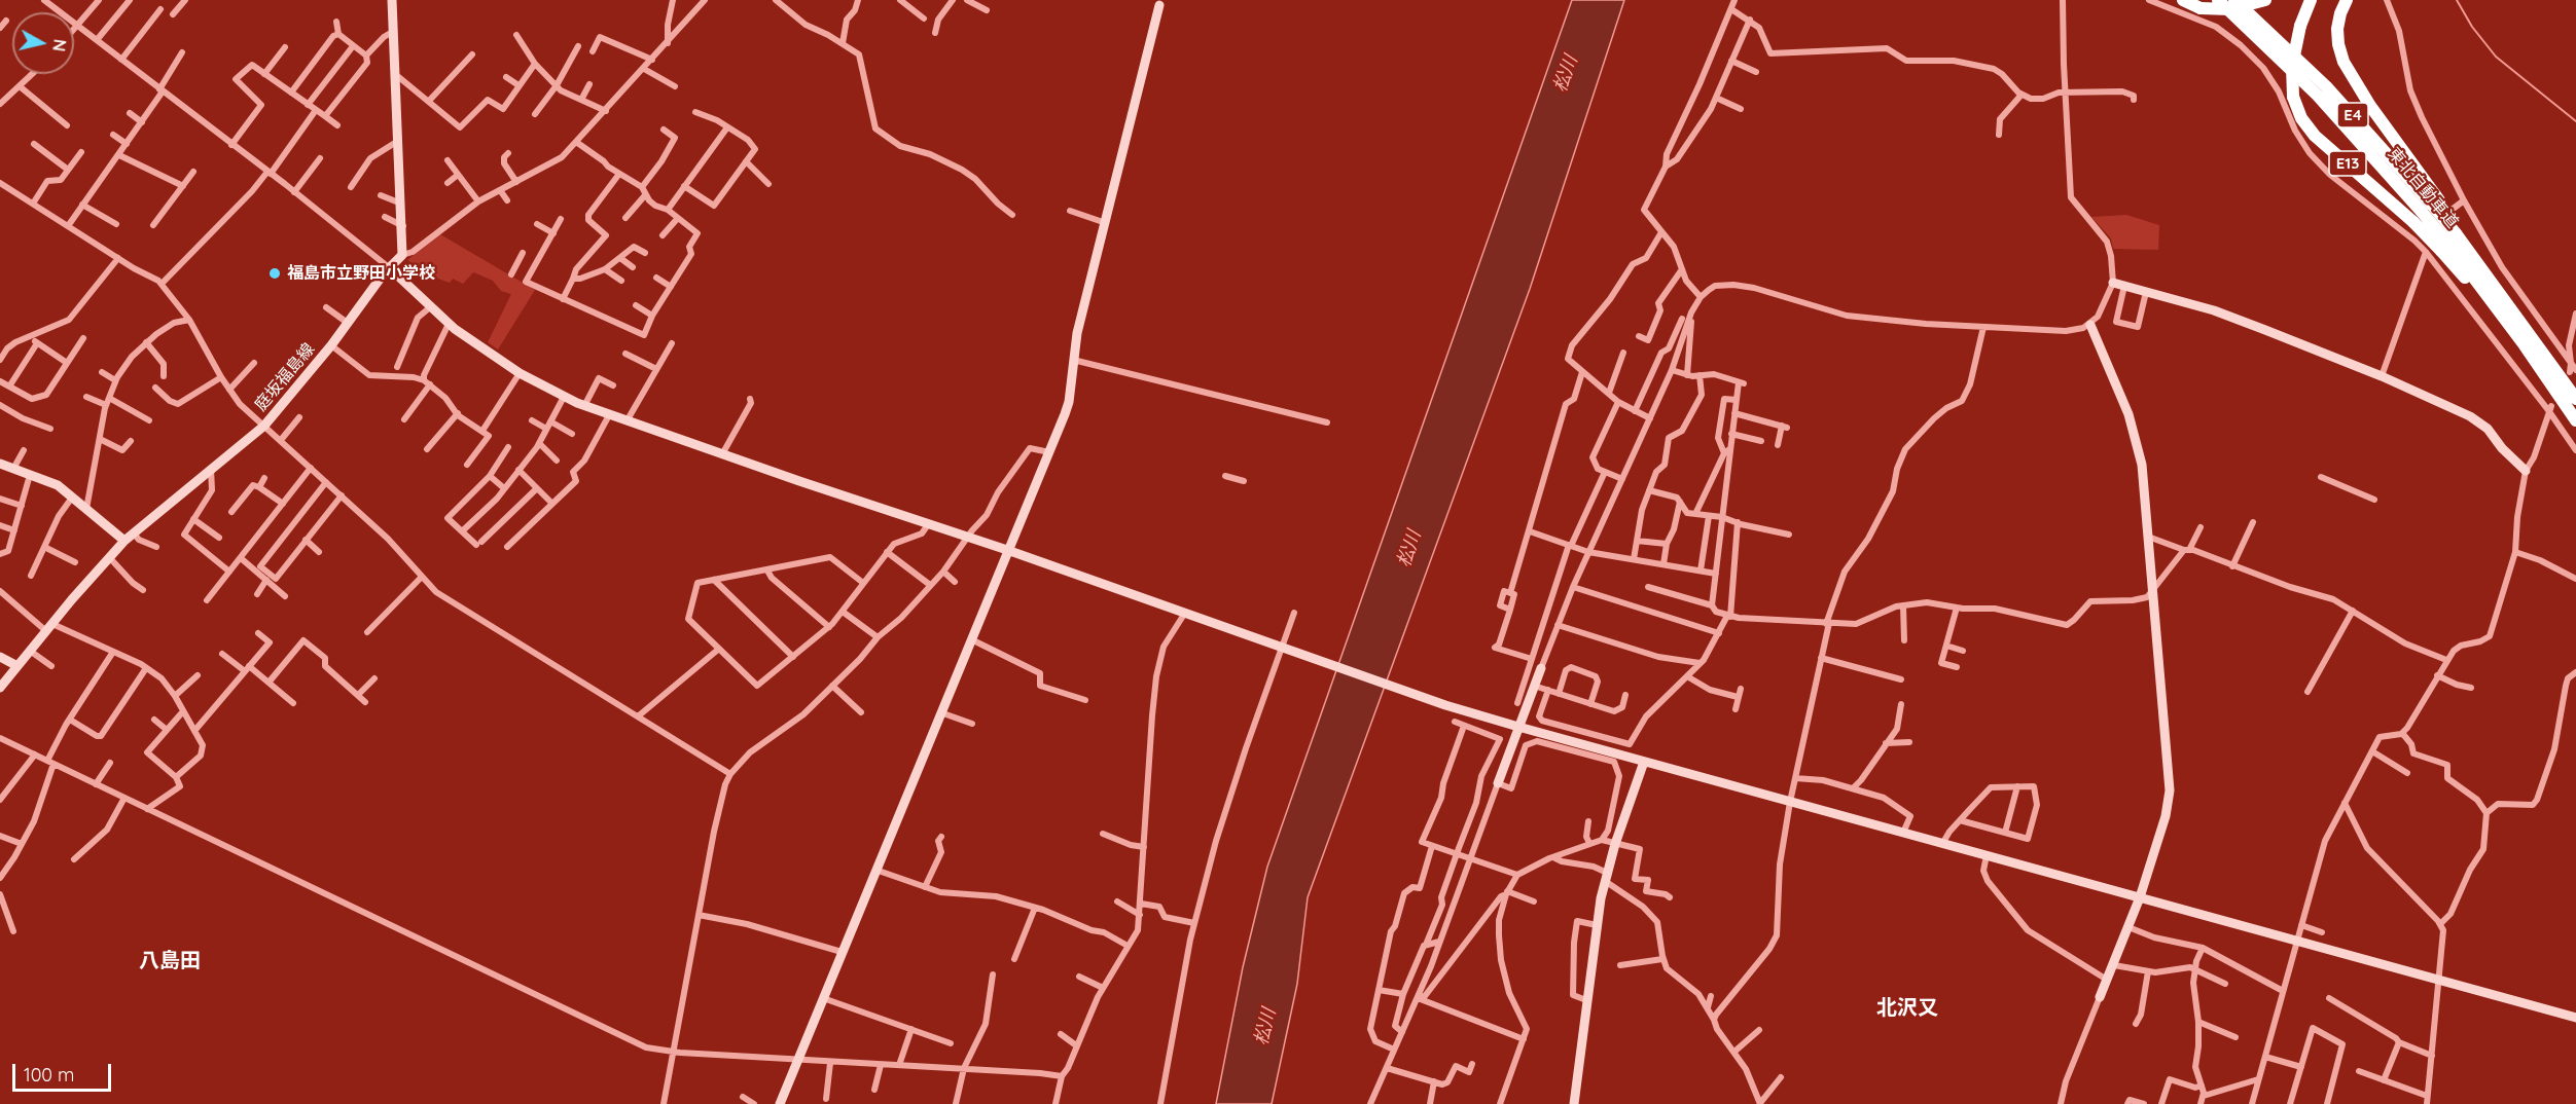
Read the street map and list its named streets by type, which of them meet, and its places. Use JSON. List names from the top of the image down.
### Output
{
  "streets": {
    "highway": ["E4", "E13", "東北自動車道"],
    "street": ["庭坂福島線"]
  },
  "crossings": [
    ["E13", "東北自動車道"]
  ],
  "districts": ["八島田", "北沢又"],
  "water": ["松川"],
  "places": ["福島市立野田小学校"],
  "scale_bar": "100 m",
  "north": "right"
}
